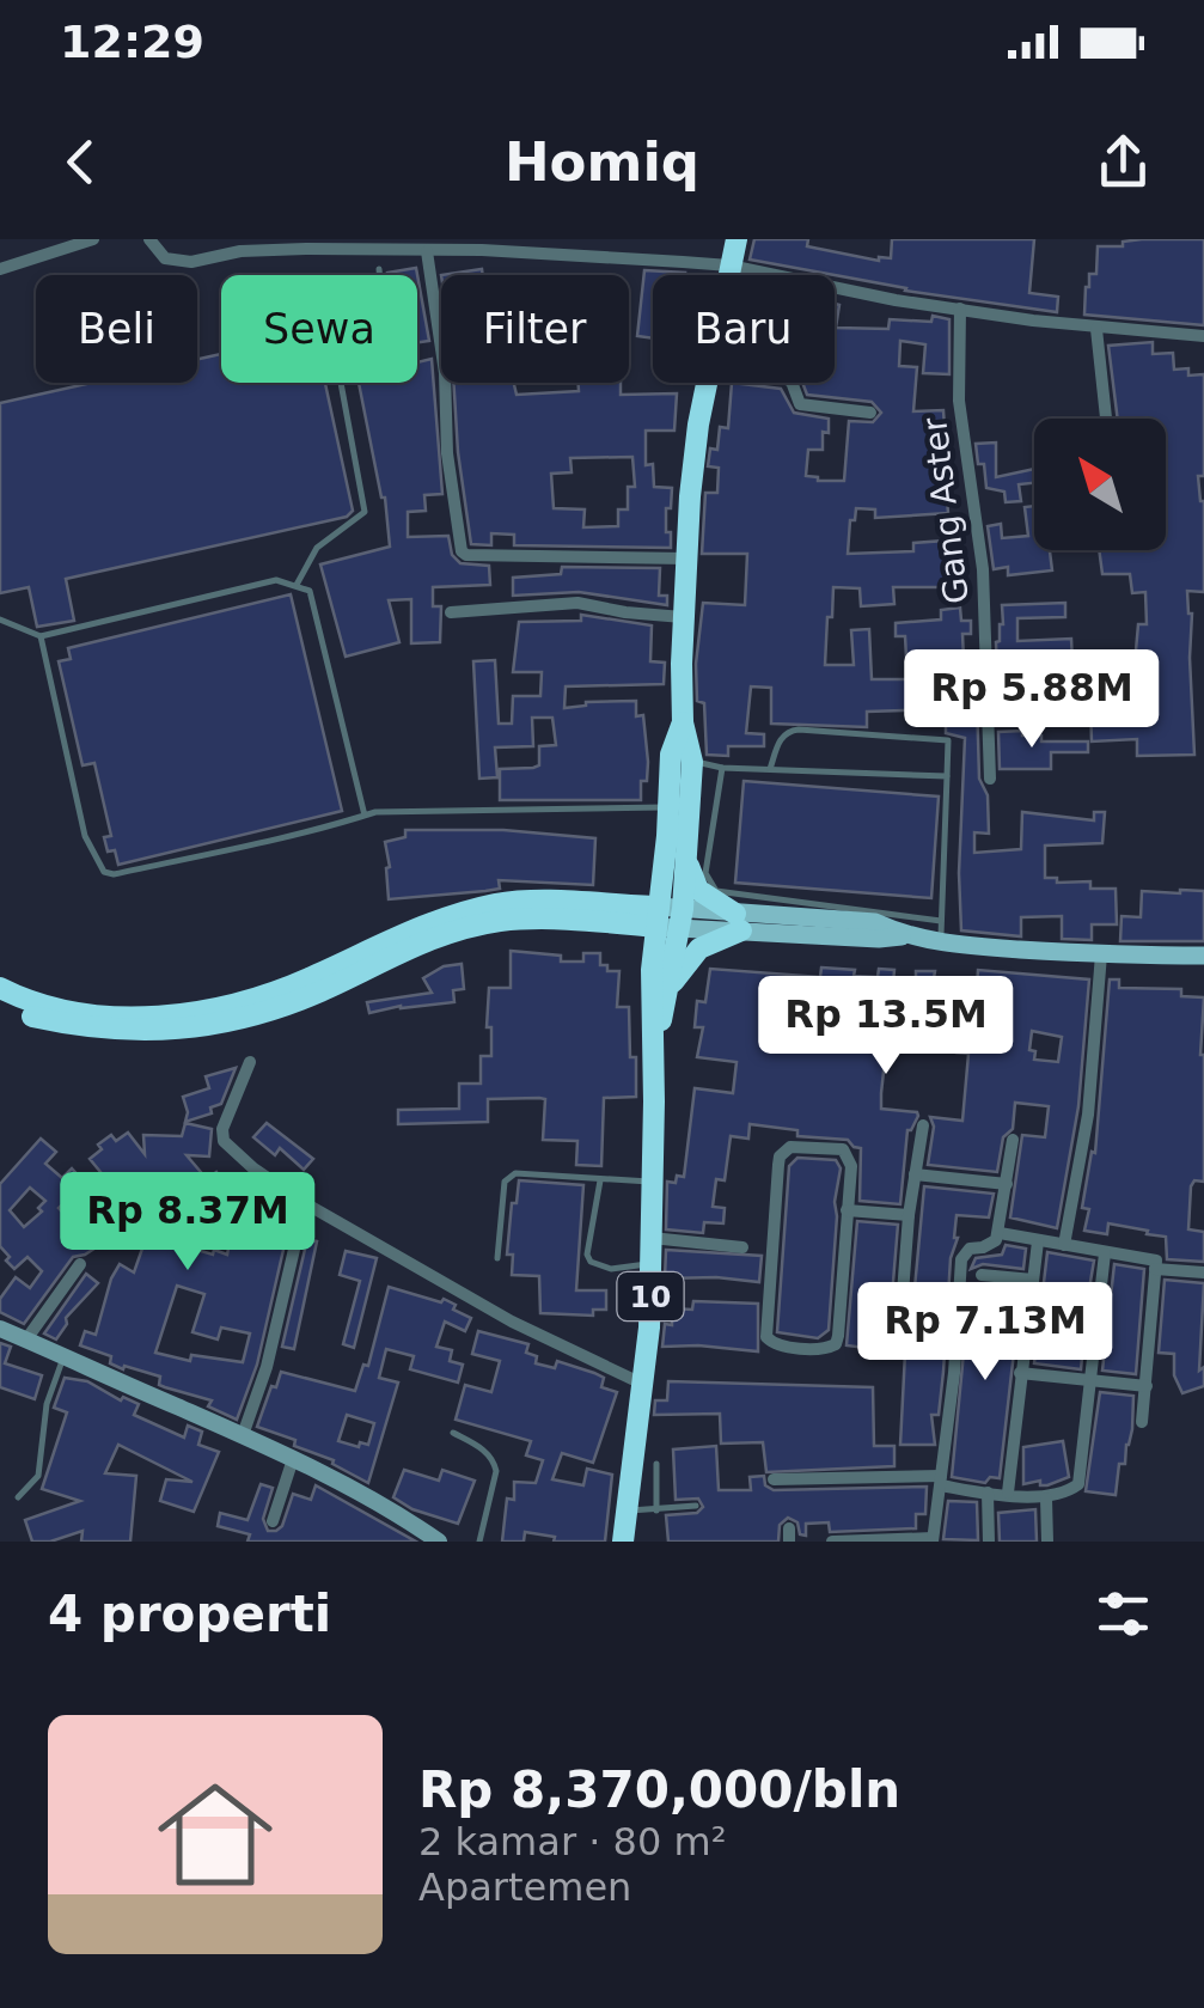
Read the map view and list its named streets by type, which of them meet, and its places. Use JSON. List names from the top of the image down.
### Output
{
  "streets": {
    "highway": ["10"],
    "street": ["Gang Aster"]
  },
  "north": "top left",
  "page": {
    "status": "12:29",
    "header": "Homiq",
    "chip": [
      "Beli",
      "Sewa",
      "Filter",
      "Baru"
    ],
    "price": [
      "Rp 5.88M",
      "Rp 13.5M",
      "Rp 8.37M",
      "Rp 7.13M"
    ],
    "heading": "4 properti",
    "list": [
      {
        "name": "Rp 8,370,000/bln",
        "note": "2 kamar · 80 m² · Apartemen"
      }
    ]
  }
}
